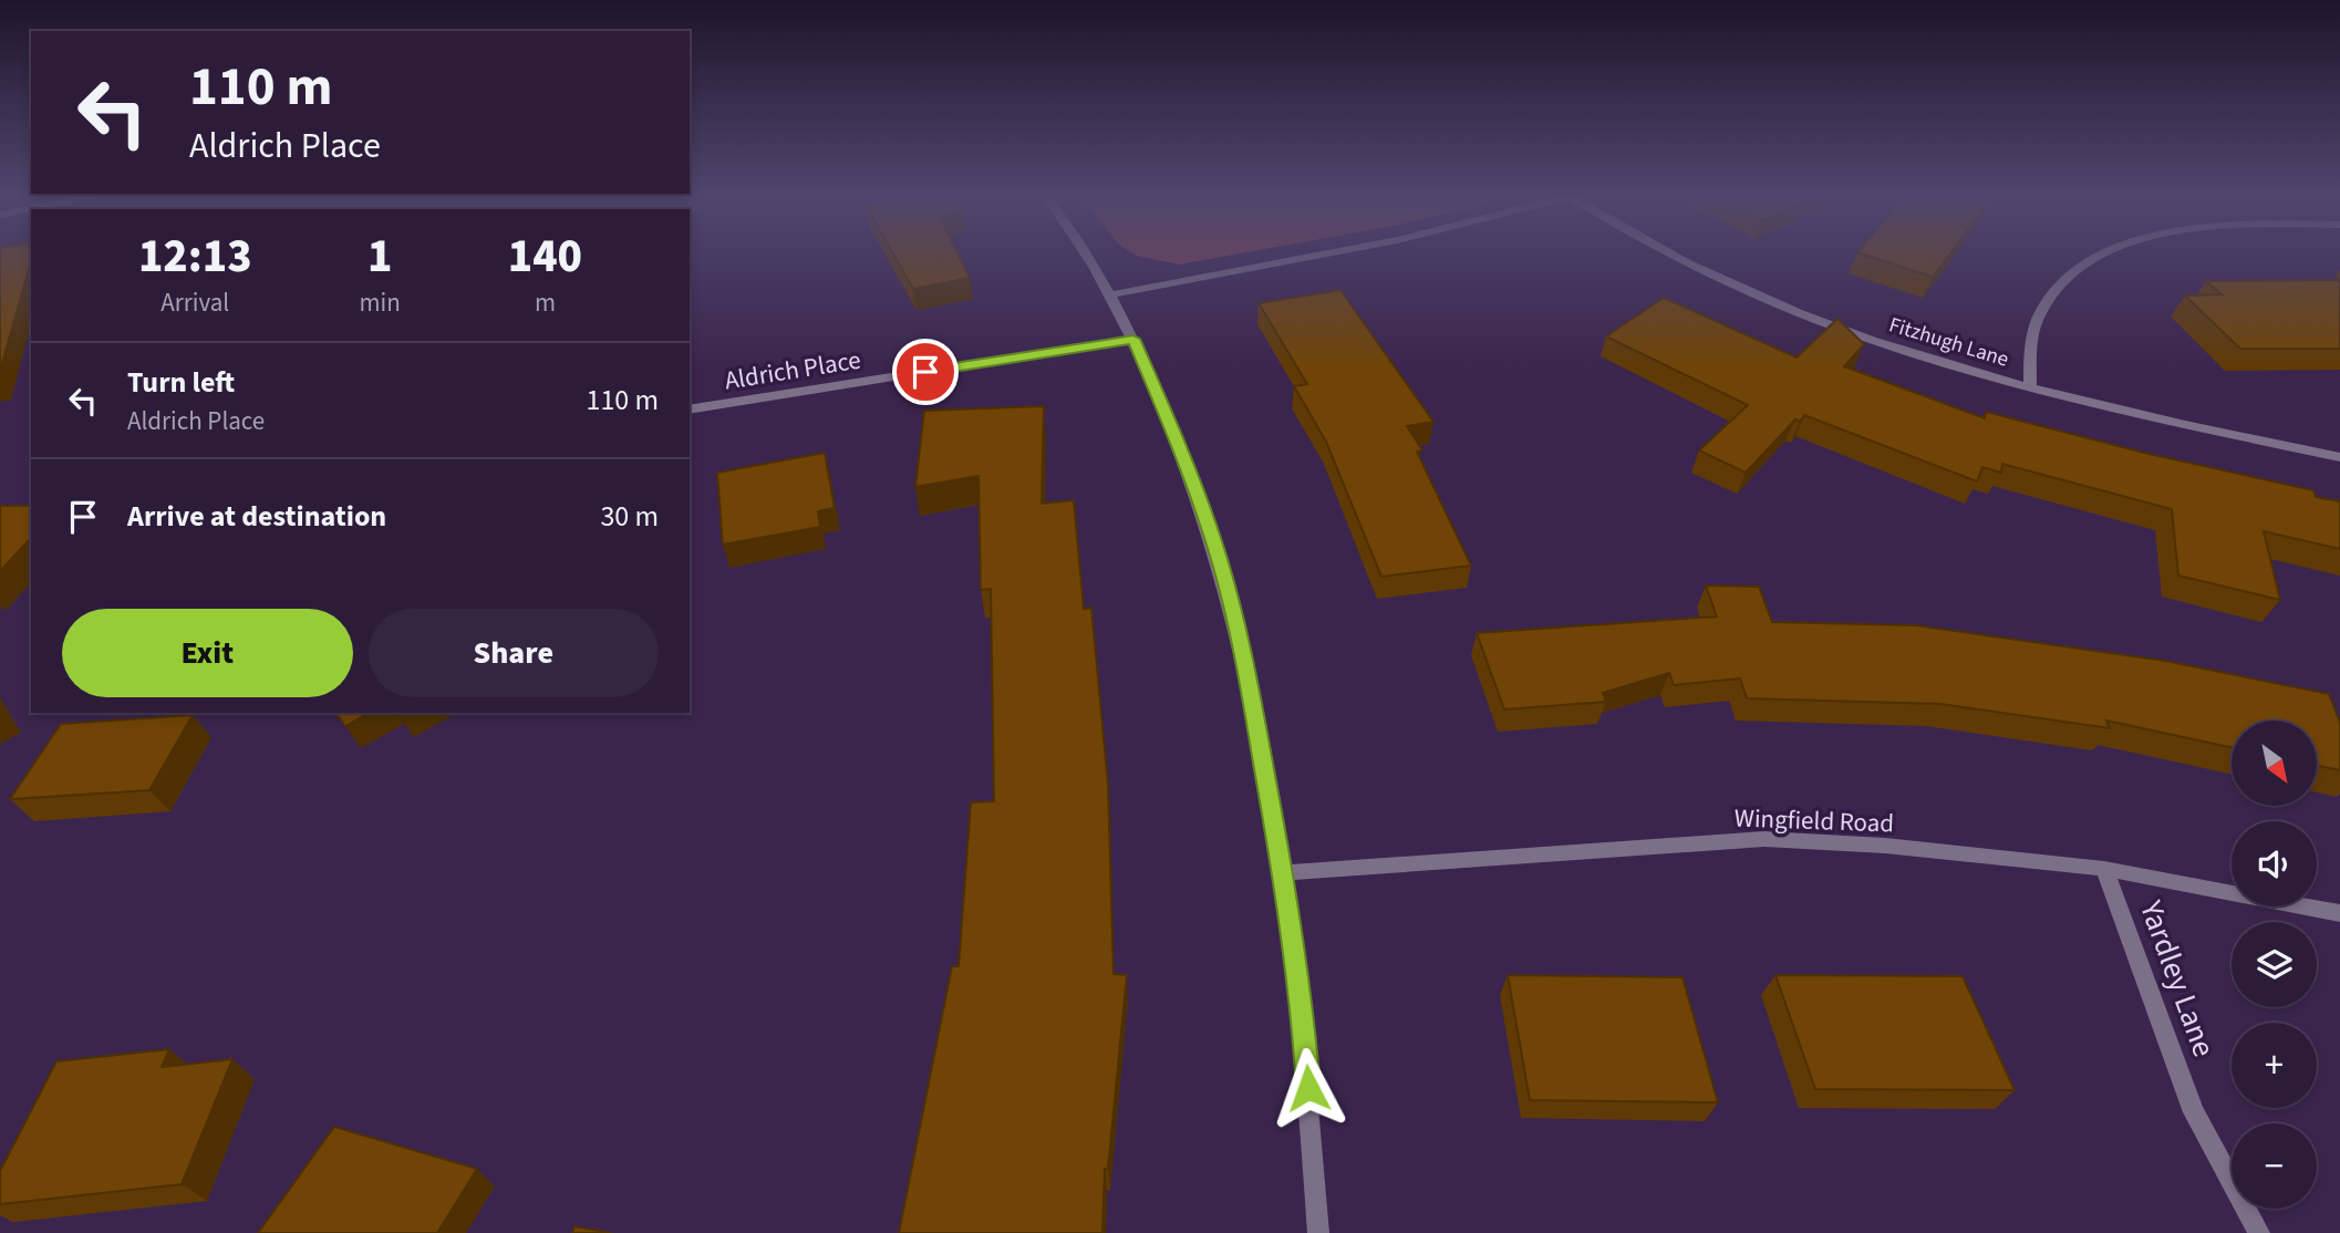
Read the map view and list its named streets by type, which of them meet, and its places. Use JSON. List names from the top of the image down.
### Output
{
  "streets": {
    "street": [
      "Fitzhugh Lane",
      "Aldrich Place",
      "Wingfield Road",
      "Yardley Lane"
    ]
  },
  "crossings": [
    ["Wingfield Road", "Yardley Lane"]
  ],
  "north": "bottom right",
  "page": {
    "turn": ["110 m", "Aldrich Place"],
    "eta": [
      "12:13",
      "Arrival",
      "1",
      "min",
      "140",
      "m"
    ],
    "list": [
      {
        "name": "Turn left",
        "note": "Aldrich Place",
        "value": "110 m"
      },
      {
        "name": "Arrive at destination",
        "value": "30 m"
      }
    ],
    "buttons": ["Exit", "Share"],
    "map_buttons": ["+", "−"]
  }
}
